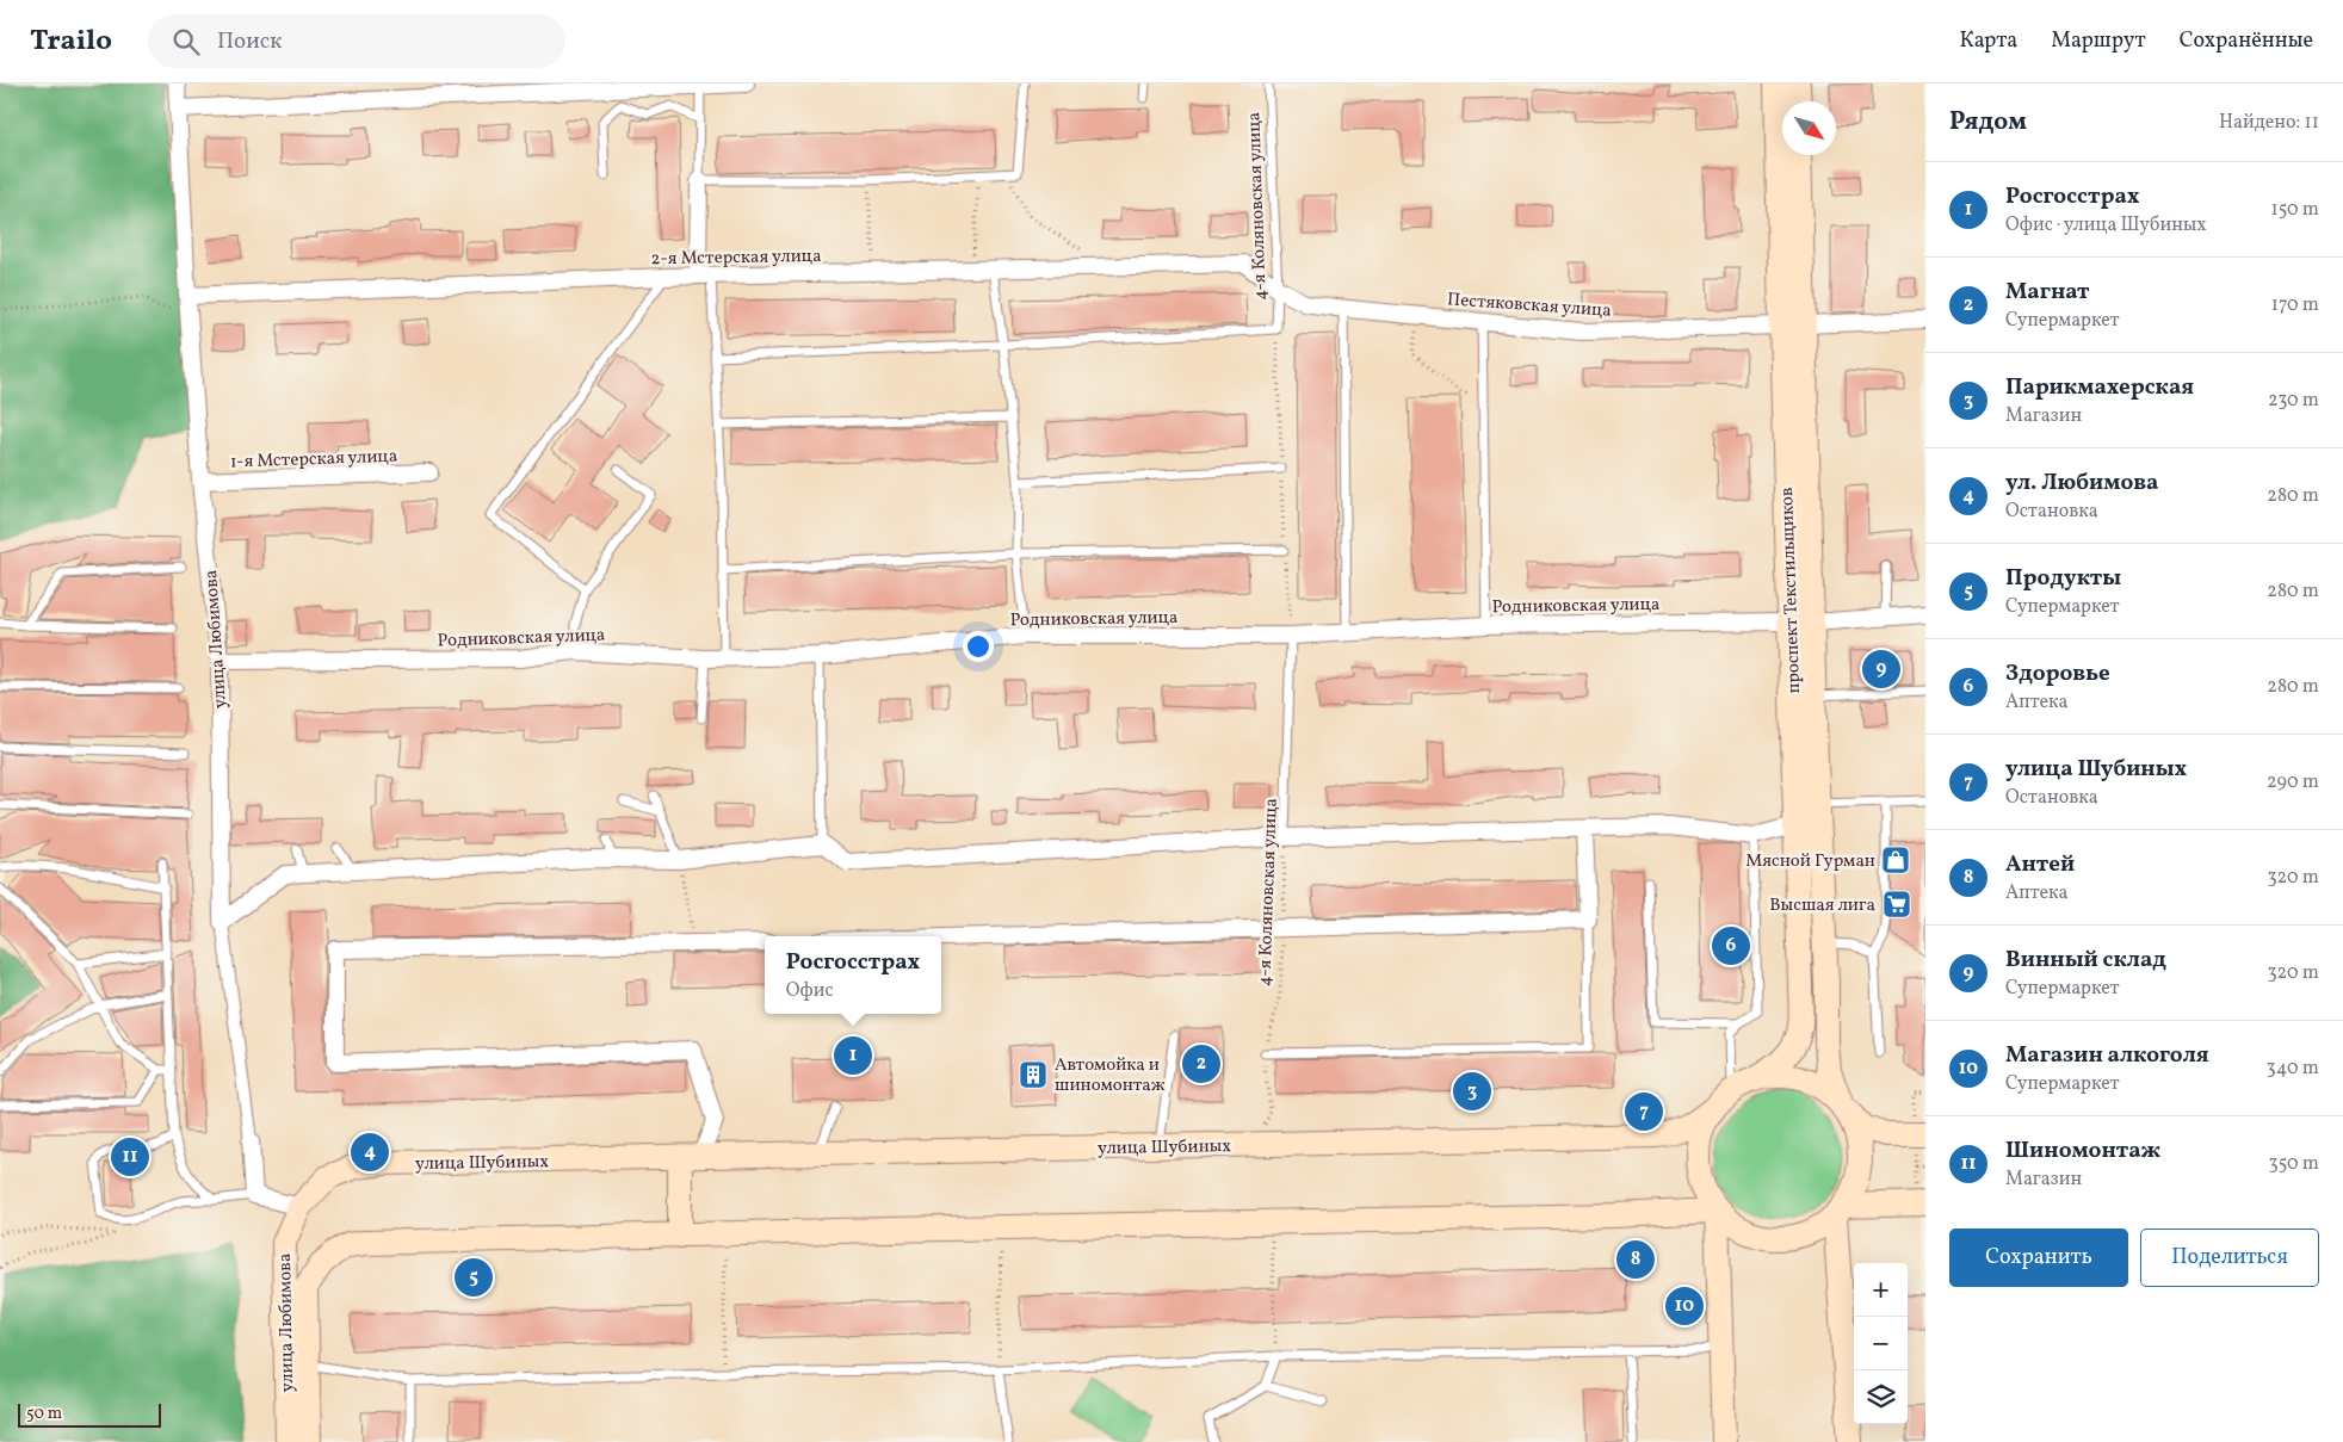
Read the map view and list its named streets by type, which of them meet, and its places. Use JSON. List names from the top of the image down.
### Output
{
  "streets": {
    "main road": ["проспект Текстильщиков", "улица Любимова", "улица Шубиных"],
    "street": [
      "2-я Мстерская улица",
      "Пестяковская улица",
      "1-я Мстерская улица",
      "Родниковская улица"
    ],
    "lane": ["4-я Коляновская улица"]
  },
  "crossings": [
    ["4-я Коляновская улица", "2-я Мстерская улица"],
    ["4-я Коляновская улица", "Пестяковская улица"],
    ["4-я Коляновская улица", "Родниковская улица"],
    ["4-я Коляновская улица", "улица Шубиных"],
    ["2-я Мстерская улица", "Пестяковская улица"],
    ["2-я Мстерская улица", "улица Любимова"],
    ["Пестяковская улица", "проспект Текстильщиков"],
    ["1-я Мстерская улица", "улица Любимова"],
    ["проспект Текстильщиков", "Родниковская улица"],
    ["проспект Текстильщиков", "улица Шубиных"],
    ["Родниковская улица", "улица Любимова"],
    ["улица Любимова", "улица Шубиных"]
  ],
  "places": {
    "shop": ["Мясной Гурман"],
    "supermarket": ["Высшая лига"],
    "building": ["Автомойка и шиномонтаж"]
  },
  "scale_bar": "50 m",
  "north": "bottom right",
  "page": {
    "header": "Trailo",
    "search": "Поиск",
    "nav": ["Карта", "Маршрут", "Сохранённые"],
    "heading": ["Рядом", "Найдено: 11"],
    "list": [
      {
        "mark": "1",
        "name": "Росгосстрах",
        "note": "Офис · улица Шубиных",
        "value": "150 m"
      },
      {
        "mark": "2",
        "name": "Магнат",
        "note": "Супермаркет",
        "value": "170 m"
      },
      {
        "mark": "3",
        "name": "Парикмахерская",
        "note": "Магазин",
        "value": "230 m"
      },
      {
        "mark": "4",
        "name": "ул. Любимова",
        "note": "Остановка",
        "value": "280 m"
      },
      {
        "mark": "5",
        "name": "Продукты",
        "note": "Супермаркет",
        "value": "280 m"
      },
      {
        "mark": "6",
        "name": "Здоровье",
        "note": "Аптека",
        "value": "280 m"
      },
      {
        "mark": "7",
        "name": "улица Шубиных",
        "note": "Остановка",
        "value": "290 m"
      },
      {
        "mark": "8",
        "name": "Антей",
        "note": "Аптека",
        "value": "320 m"
      },
      {
        "mark": "9",
        "name": "Винный склад",
        "note": "Супермаркет",
        "value": "320 m"
      },
      {
        "mark": "10",
        "name": "Магазин алкоголя",
        "note": "Супермаркет",
        "value": "340 m"
      },
      {
        "mark": "11",
        "name": "Шиномонтаж",
        "note": "Магазин",
        "value": "350 m"
      }
    ],
    "pins": [
      "9",
      "6",
      "1",
      "2",
      "3",
      "7",
      "4",
      "11",
      "8",
      "5",
      "10"
    ],
    "popup": ["Росгосстрах", "Офис"],
    "buttons": ["Сохранить", "Поделиться"],
    "map_buttons": ["+", "−"],
    "scale": "50 m"
  }
}
